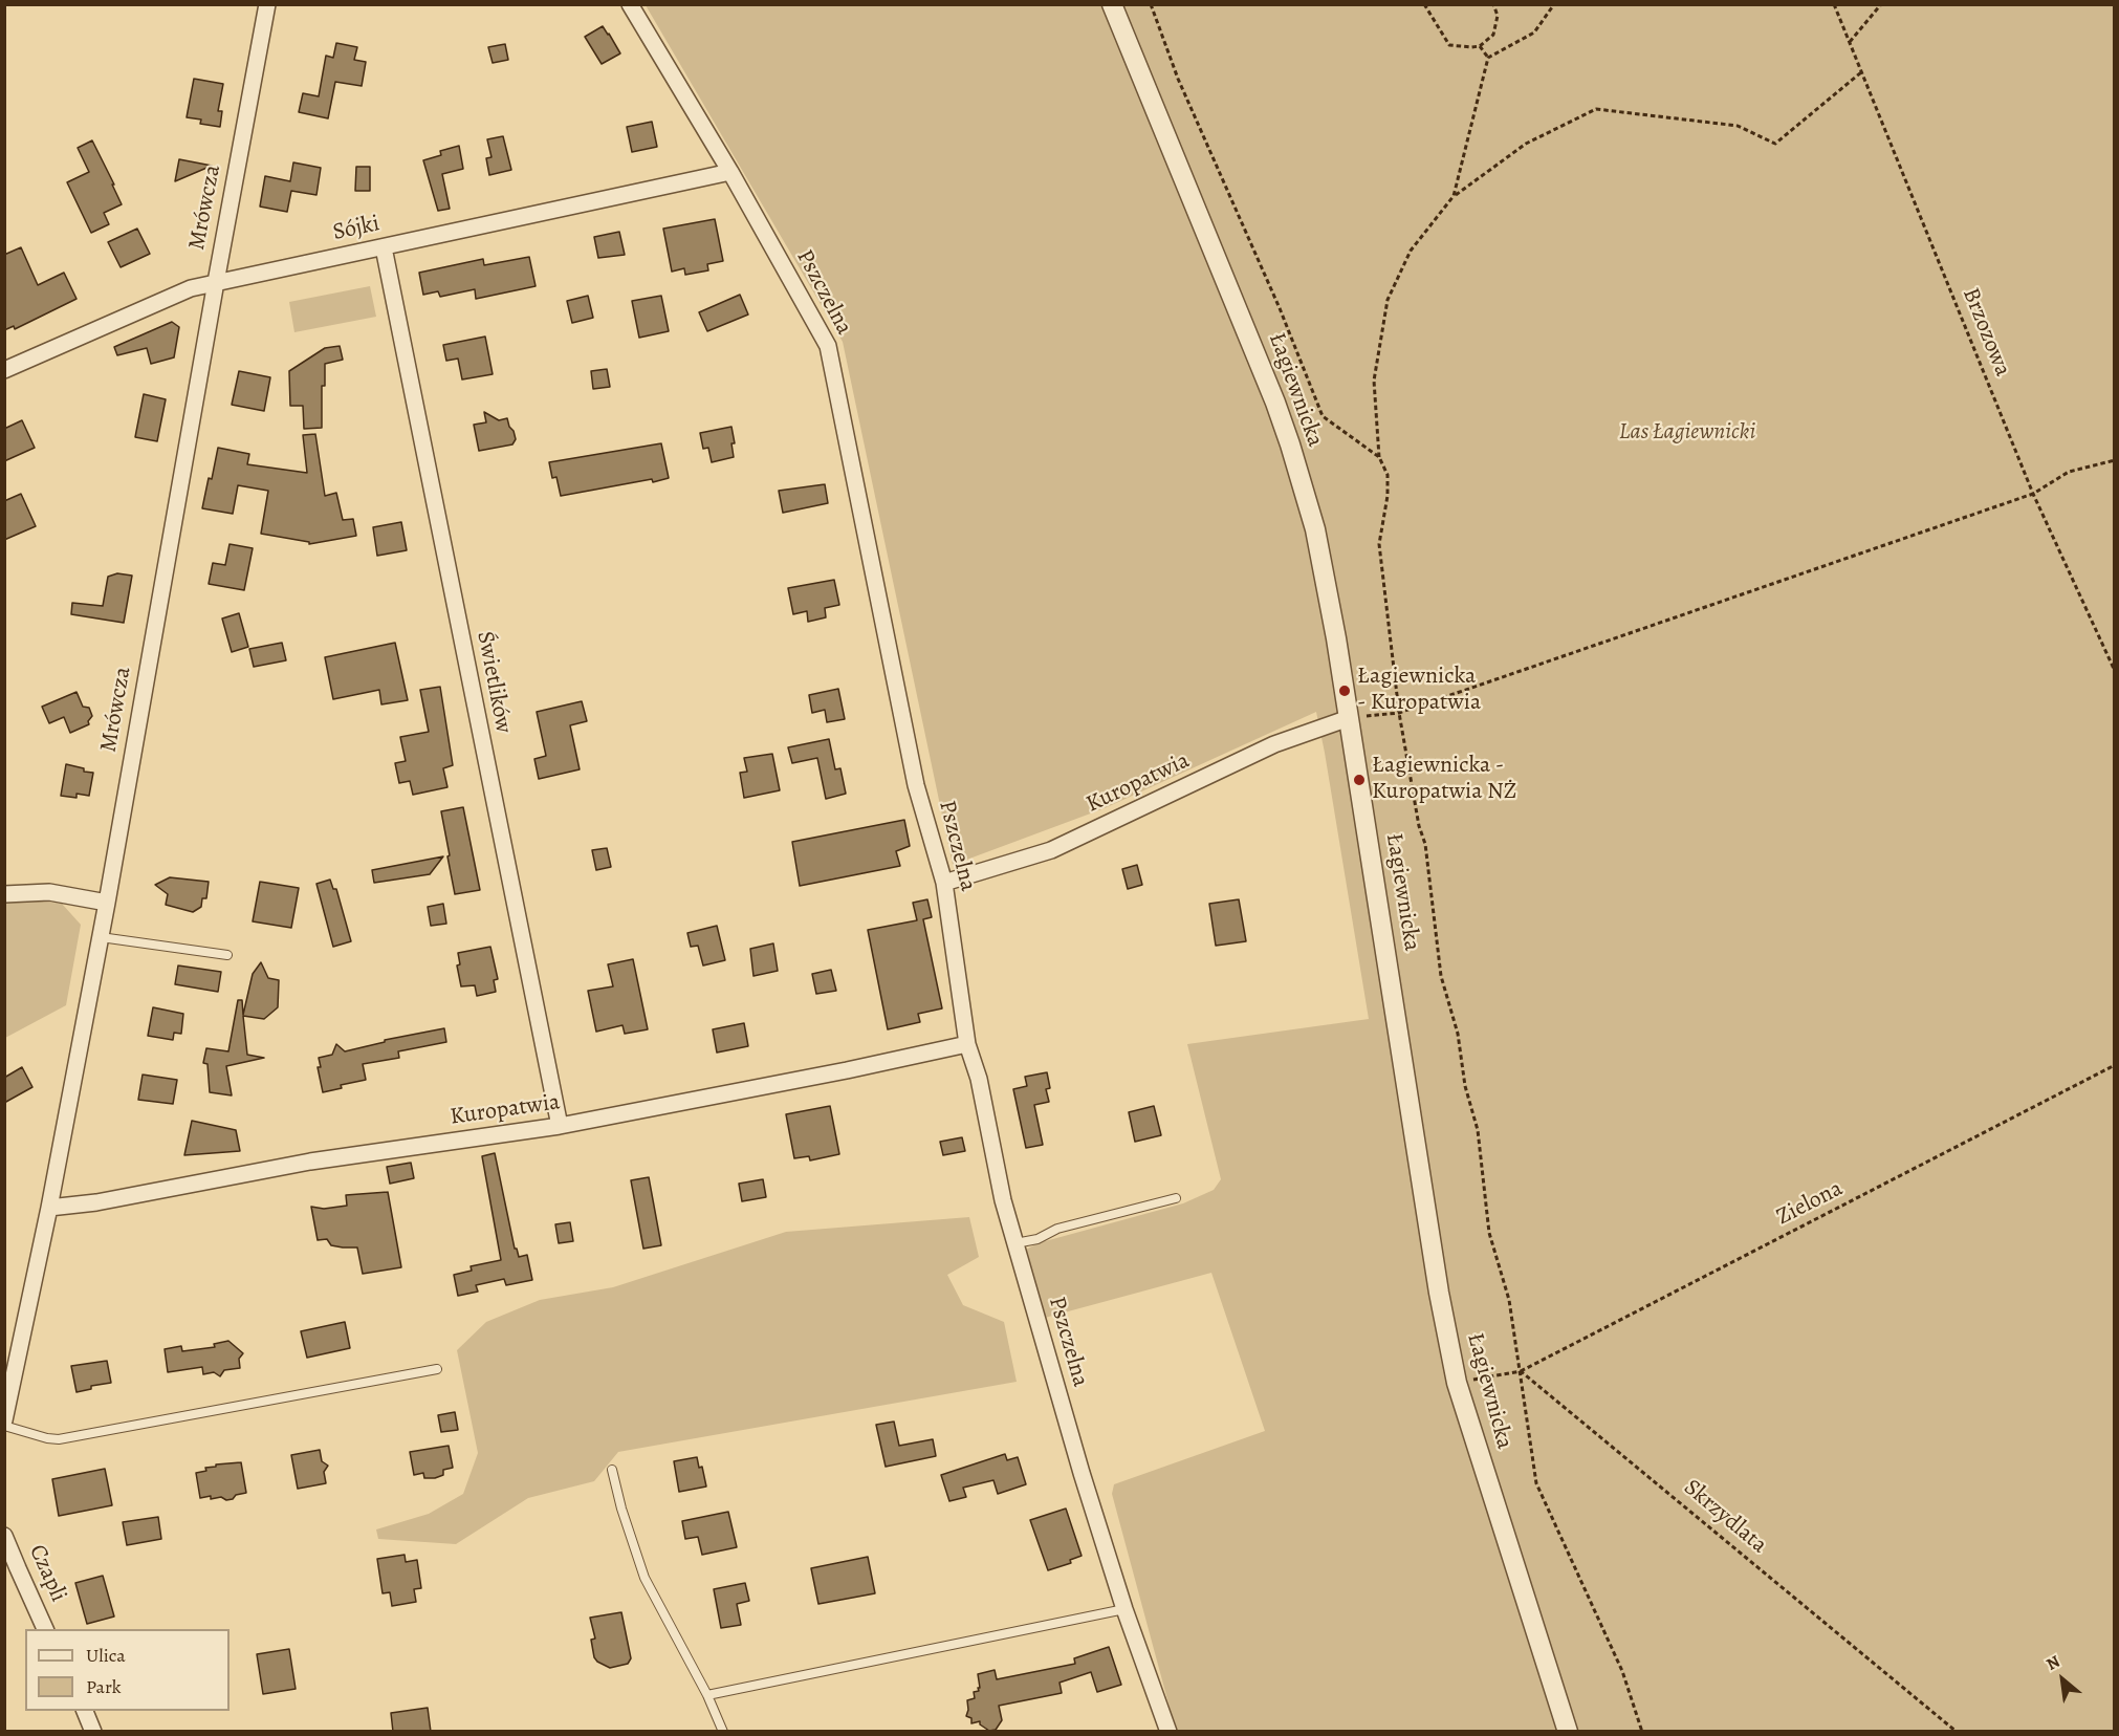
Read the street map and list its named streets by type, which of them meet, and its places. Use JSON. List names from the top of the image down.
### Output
{
  "streets": {
    "street": [
      "Mrówcza",
      "Sójki",
      "Pszczelna",
      "Łagiewnicka",
      "Świetlików",
      "Kuropatwia",
      "Czapli"
    ],
    "path": ["Brzozowa", "Zielona", "Skrzydlata"]
  },
  "crossings": [
    ["Mrówcza", "Sójki"],
    ["Mrówcza", "Kuropatwia"],
    ["Sójki", "Pszczelna"],
    ["Sójki", "Świetlików"],
    ["Pszczelna", "Kuropatwia"],
    ["Łagiewnicka", "Kuropatwia"],
    ["Świetlików", "Kuropatwia"],
    ["Zielona", "Skrzydlata"]
  ],
  "parks": ["Las Łagiewnicki"],
  "places": ["Łagiewnicka - Kuropatwia", "Łagiewnicka - Kuropatwia NŻ"],
  "legend": ["Ulica", "Park"],
  "north": "top left"
}
